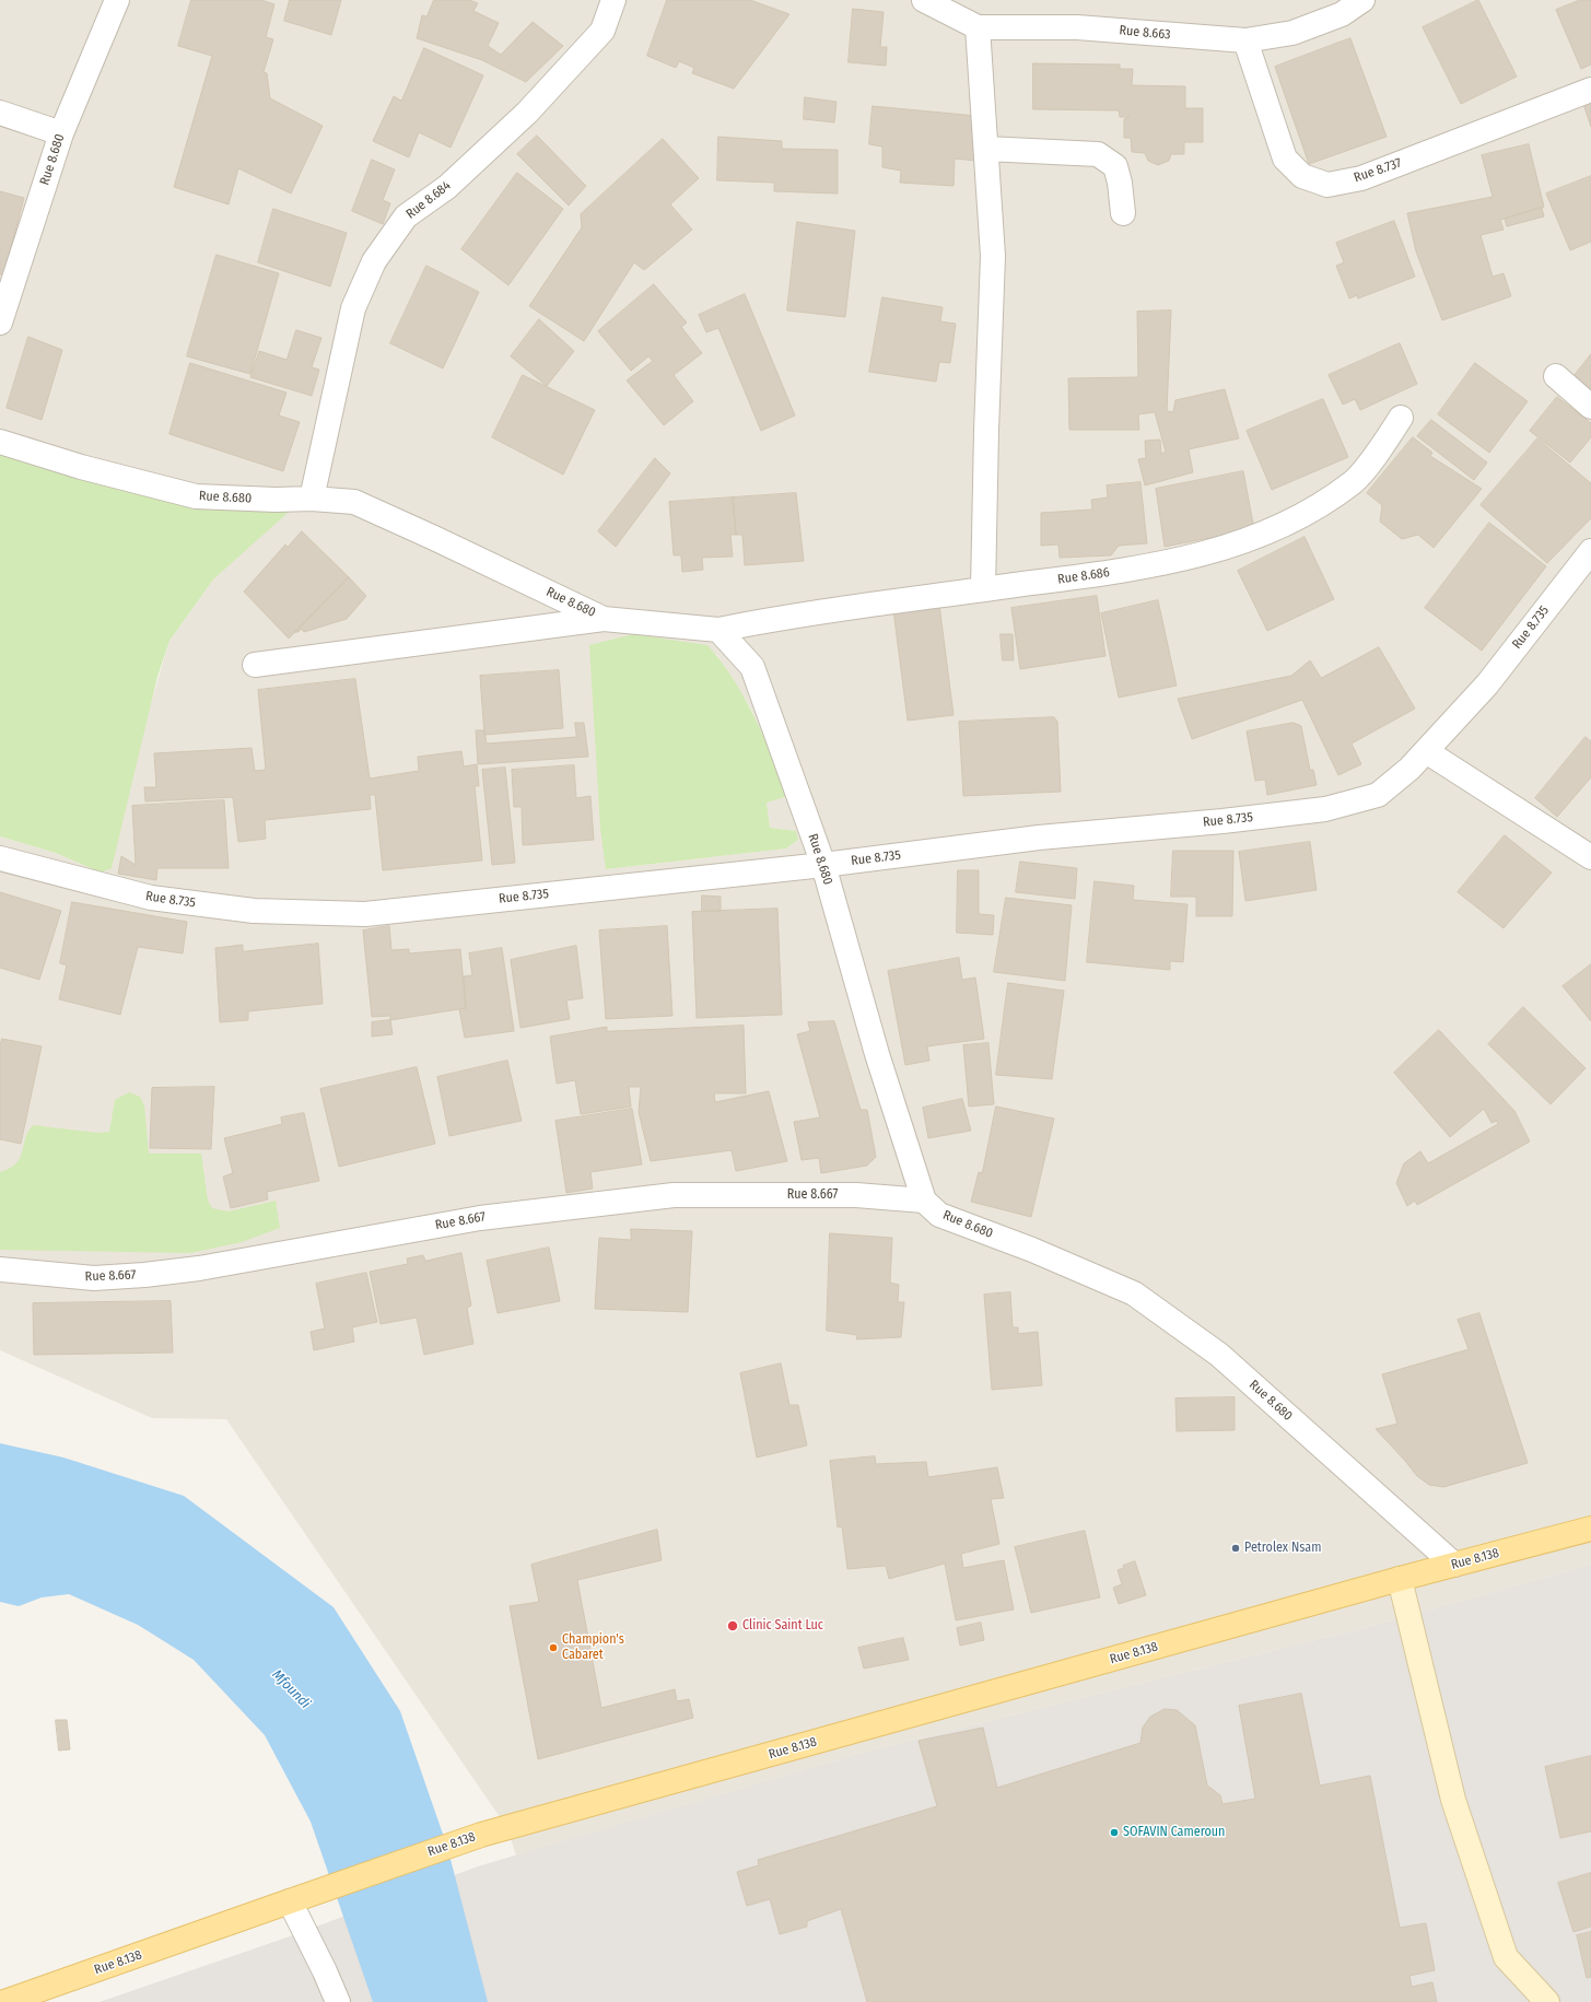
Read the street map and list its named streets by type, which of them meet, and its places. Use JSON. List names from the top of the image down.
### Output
{
  "streets": {
    "main road": ["Rue 8.138"],
    "street": [
      "Rue 8.663",
      "Rue 8.680",
      "Rue 8.737",
      "Rue 8.684",
      "Rue 8.686",
      "Rue 8.735",
      "Rue 8.667"
    ]
  },
  "crossings": [
    ["Rue 8.663", "Rue 8.737"],
    ["Rue 8.680", "Rue 8.684"],
    ["Rue 8.680", "Rue 8.686"],
    ["Rue 8.680", "Rue 8.735"],
    ["Rue 8.680", "Rue 8.667"],
    ["Rue 8.680", "Rue 8.138"]
  ],
  "water": ["Mfoundi"],
  "places": [
    "Petrolex Nsam",
    "Clinic Saint Luc",
    "Champion's Cabaret",
    "SOFAVIN Cameroun"
  ]
}
